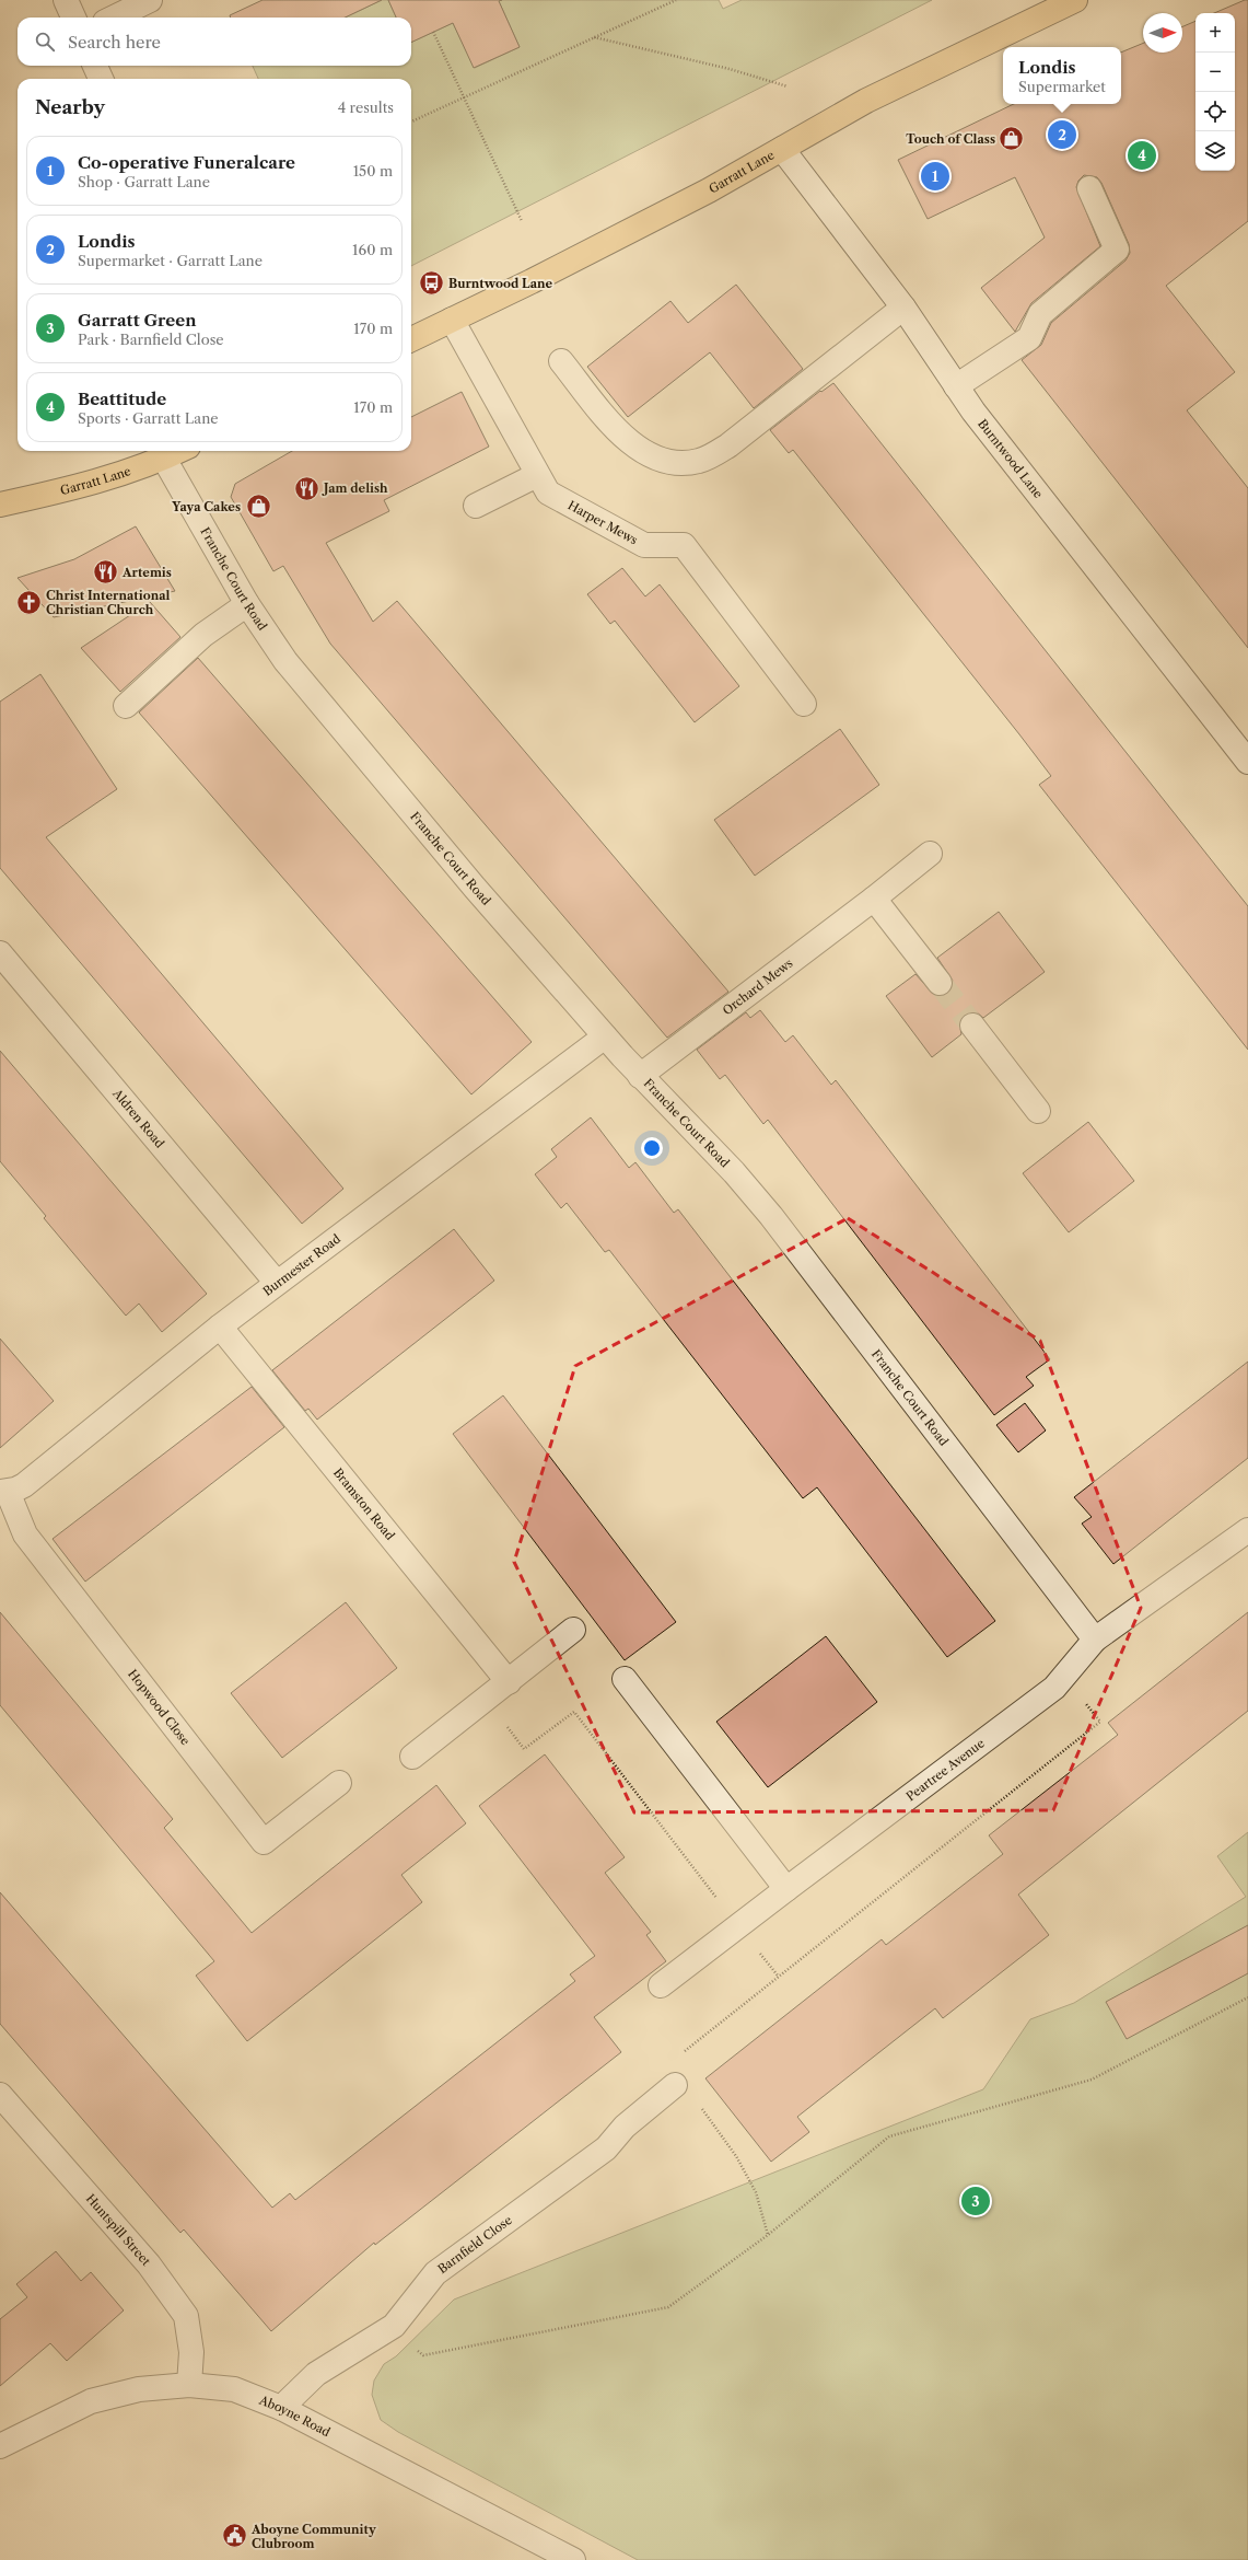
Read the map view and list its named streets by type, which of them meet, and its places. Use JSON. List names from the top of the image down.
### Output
{
  "streets": {
    "main road": ["Garratt Lane"],
    "street": [
      "Burntwood Lane",
      "Harper Mews",
      "Franche Court Road",
      "Orchard Mews",
      "Aldren Road",
      "Burmester Road",
      "Bramston Road",
      "Hopwood Close",
      "Peartree Avenue",
      "Huntspill Street",
      "Barnfield Close",
      "Aboyne Road"
    ]
  },
  "crossings": [
    ["Garratt Lane", "Burntwood Lane"],
    ["Garratt Lane", "Harper Mews"],
    ["Garratt Lane", "Franche Court Road"],
    ["Franche Court Road", "Orchard Mews"],
    ["Franche Court Road", "Burmester Road"],
    ["Franche Court Road", "Peartree Avenue"],
    ["Aldren Road", "Burmester Road"],
    ["Burmester Road", "Bramston Road"],
    ["Burmester Road", "Hopwood Close"],
    ["Huntspill Street", "Aboyne Road"],
    ["Barnfield Close", "Aboyne Road"]
  ],
  "places": {
    "shop": ["Touch of Class", "Yaya Cakes"],
    "bus stop": ["Burntwood Lane"],
    "restaurant": ["Jam delish", "Artemis"],
    "church": ["Christ International Christian Church"],
    "public building": ["Aboyne Community Clubroom"]
  },
  "north": "right",
  "page": {
    "map_buttons": ["+", "−"],
    "search": "Search here",
    "popup": ["Londis", "Supermarket"],
    "heading": ["Nearby", "4 results"],
    "pins": [
      "2",
      "4",
      "1",
      "3"
    ],
    "list": [
      {
        "mark": "1",
        "name": "Co-operative Funeralcare",
        "note": "Shop · Garratt Lane",
        "value": "150 m"
      },
      {
        "mark": "2",
        "name": "Londis",
        "note": "Supermarket · Garratt Lane",
        "value": "160 m"
      },
      {
        "mark": "3",
        "name": "Garratt Green",
        "note": "Park · Barnfield Close",
        "value": "170 m"
      },
      {
        "mark": "4",
        "name": "Beattitude",
        "note": "Sports · Garratt Lane",
        "value": "170 m"
      }
    ]
  }
}
